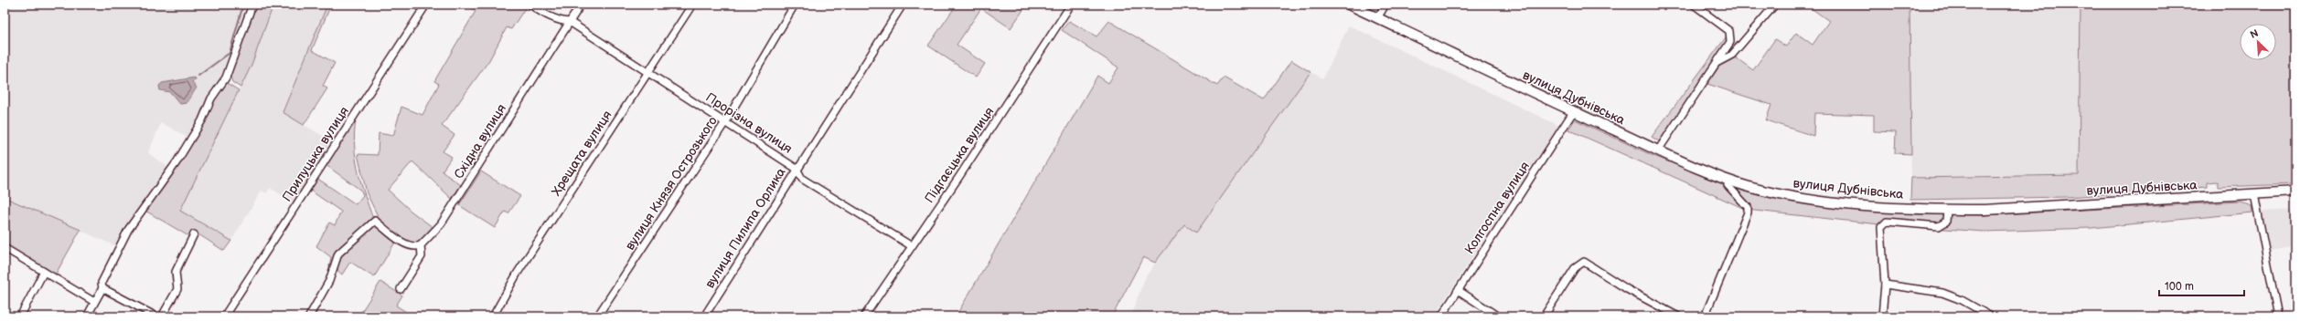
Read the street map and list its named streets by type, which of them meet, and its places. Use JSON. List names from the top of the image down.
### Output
{
  "streets": {
    "highway": ["вулиця Дубнівська"],
    "street": [
      "Прорізна вулиця",
      "Східна вулиця",
      "Хрещата вулиця",
      "Прилуцька вулиця",
      "Підгаєцька вулиця",
      "вулиця Князя Острозького",
      "Колгоспна вулиця",
      "вулиця Пилипа Орлика"
    ]
  },
  "crossings": [
    ["вулиця Дубнівська", "Колгоспна вулиця"],
    ["Прорізна вулиця", "Східна вулиця"],
    ["Прорізна вулиця", "Хрещата вулиця"],
    ["Прорізна вулиця", "Підгаєцька вулиця"],
    ["Прорізна вулиця", "вулиця Князя Острозького"],
    ["Прорізна вулиця", "вулиця Пилипа Орлика"]
  ],
  "scale_bar": "100 m",
  "north": "top left"
}
